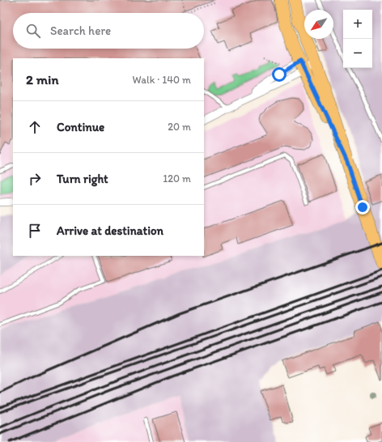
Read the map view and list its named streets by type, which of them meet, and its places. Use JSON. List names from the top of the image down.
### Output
{
  "north": "bottom left",
  "page": {
    "map_buttons": ["+", "−"],
    "search": "Search here",
    "heading": ["2 min", "Walk · 140 m"],
    "list": [
      ["Continue", "20 m"],
      ["Turn right", "120 m"],
      "Arrive at destination"
    ]
  }
}
